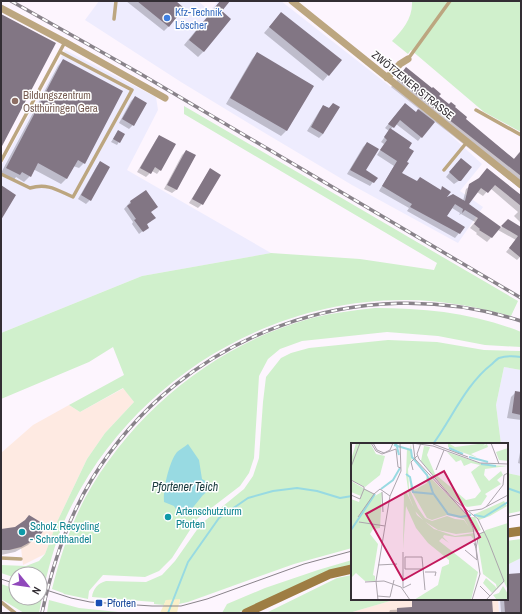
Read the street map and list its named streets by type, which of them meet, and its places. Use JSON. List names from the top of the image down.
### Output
{
  "streets": {
    "street": ["ZWÖTZENER STRASSE"]
  },
  "water": ["Pfortener Teich"],
  "places": {
    "other": [
      "Kfz-Technik Löscher",
      "Bildungszentrum Ostthüringen Gera",
      "Artenschutzturm Pforten",
      "Scholz Recycling - Schrotthandel"
    ],
    "transit": ["Pforten"]
  },
  "north": "bottom right"
}
